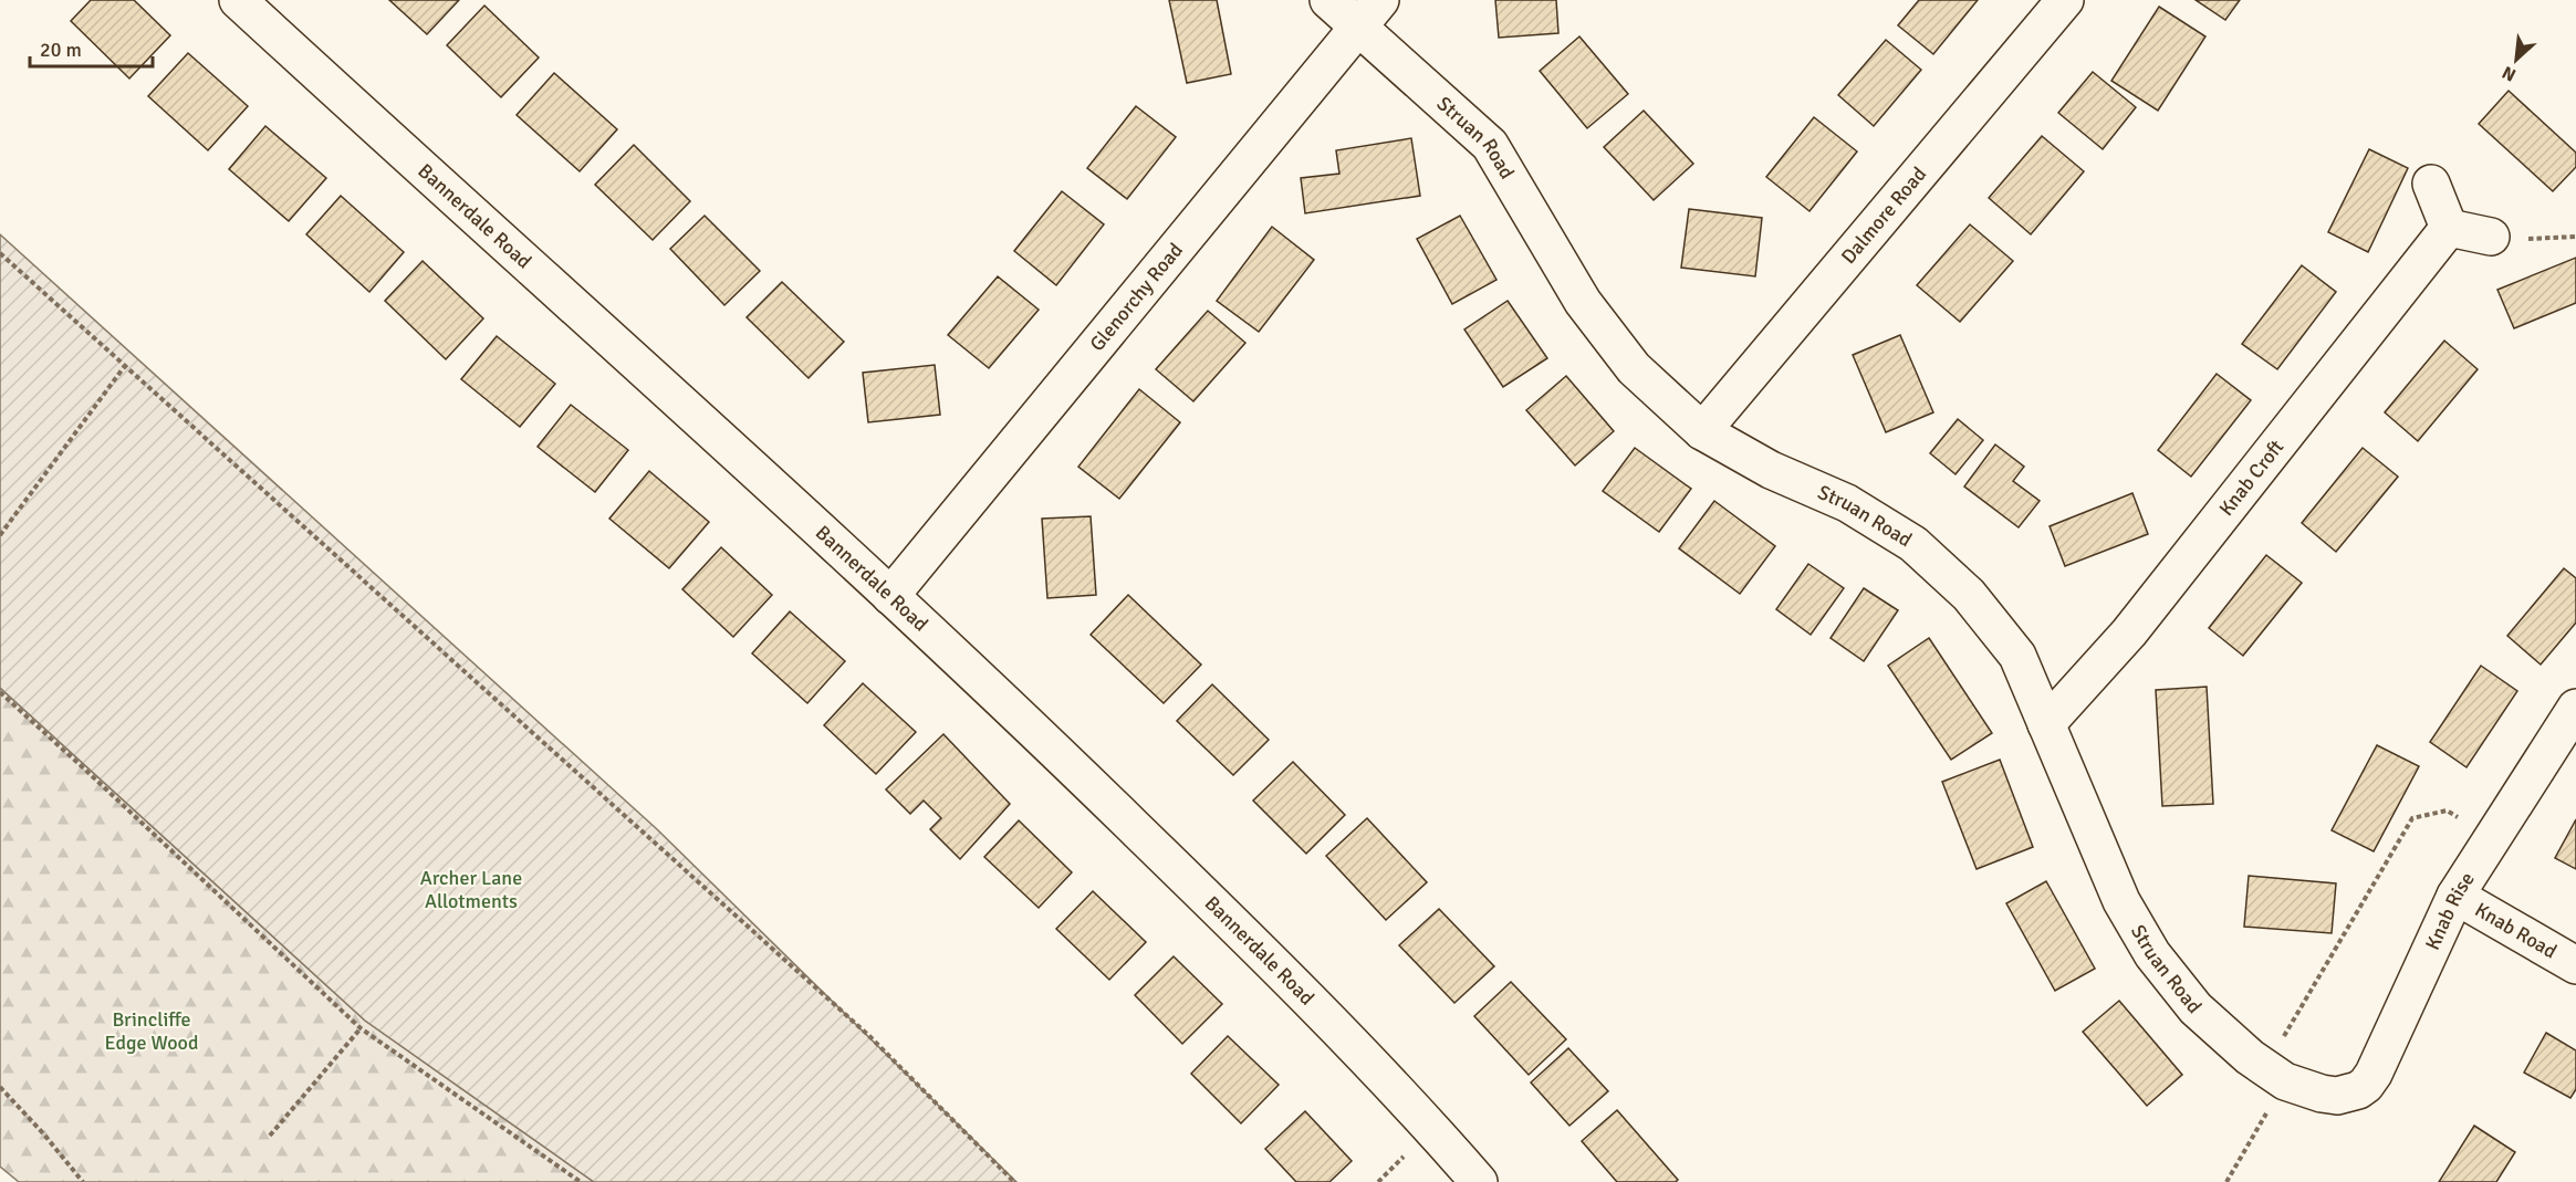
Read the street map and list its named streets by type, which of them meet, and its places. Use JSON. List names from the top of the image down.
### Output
{
  "streets": {
    "street": [
      "Struan Road",
      "Bannerdale Road",
      "Dalmore Road",
      "Glenorchy Road",
      "Knab Croft",
      "Knab Rise",
      "Knab Road"
    ]
  },
  "crossings": [
    ["Struan Road", "Dalmore Road"],
    ["Struan Road", "Glenorchy Road"],
    ["Struan Road", "Knab Croft"],
    ["Struan Road", "Knab Rise"],
    ["Bannerdale Road", "Glenorchy Road"],
    ["Knab Rise", "Knab Road"]
  ],
  "parks": ["Archer Lane Allotments", "Brincliffe Edge Wood"],
  "scale_bar": "20 m",
  "north": "bottom left"
}
